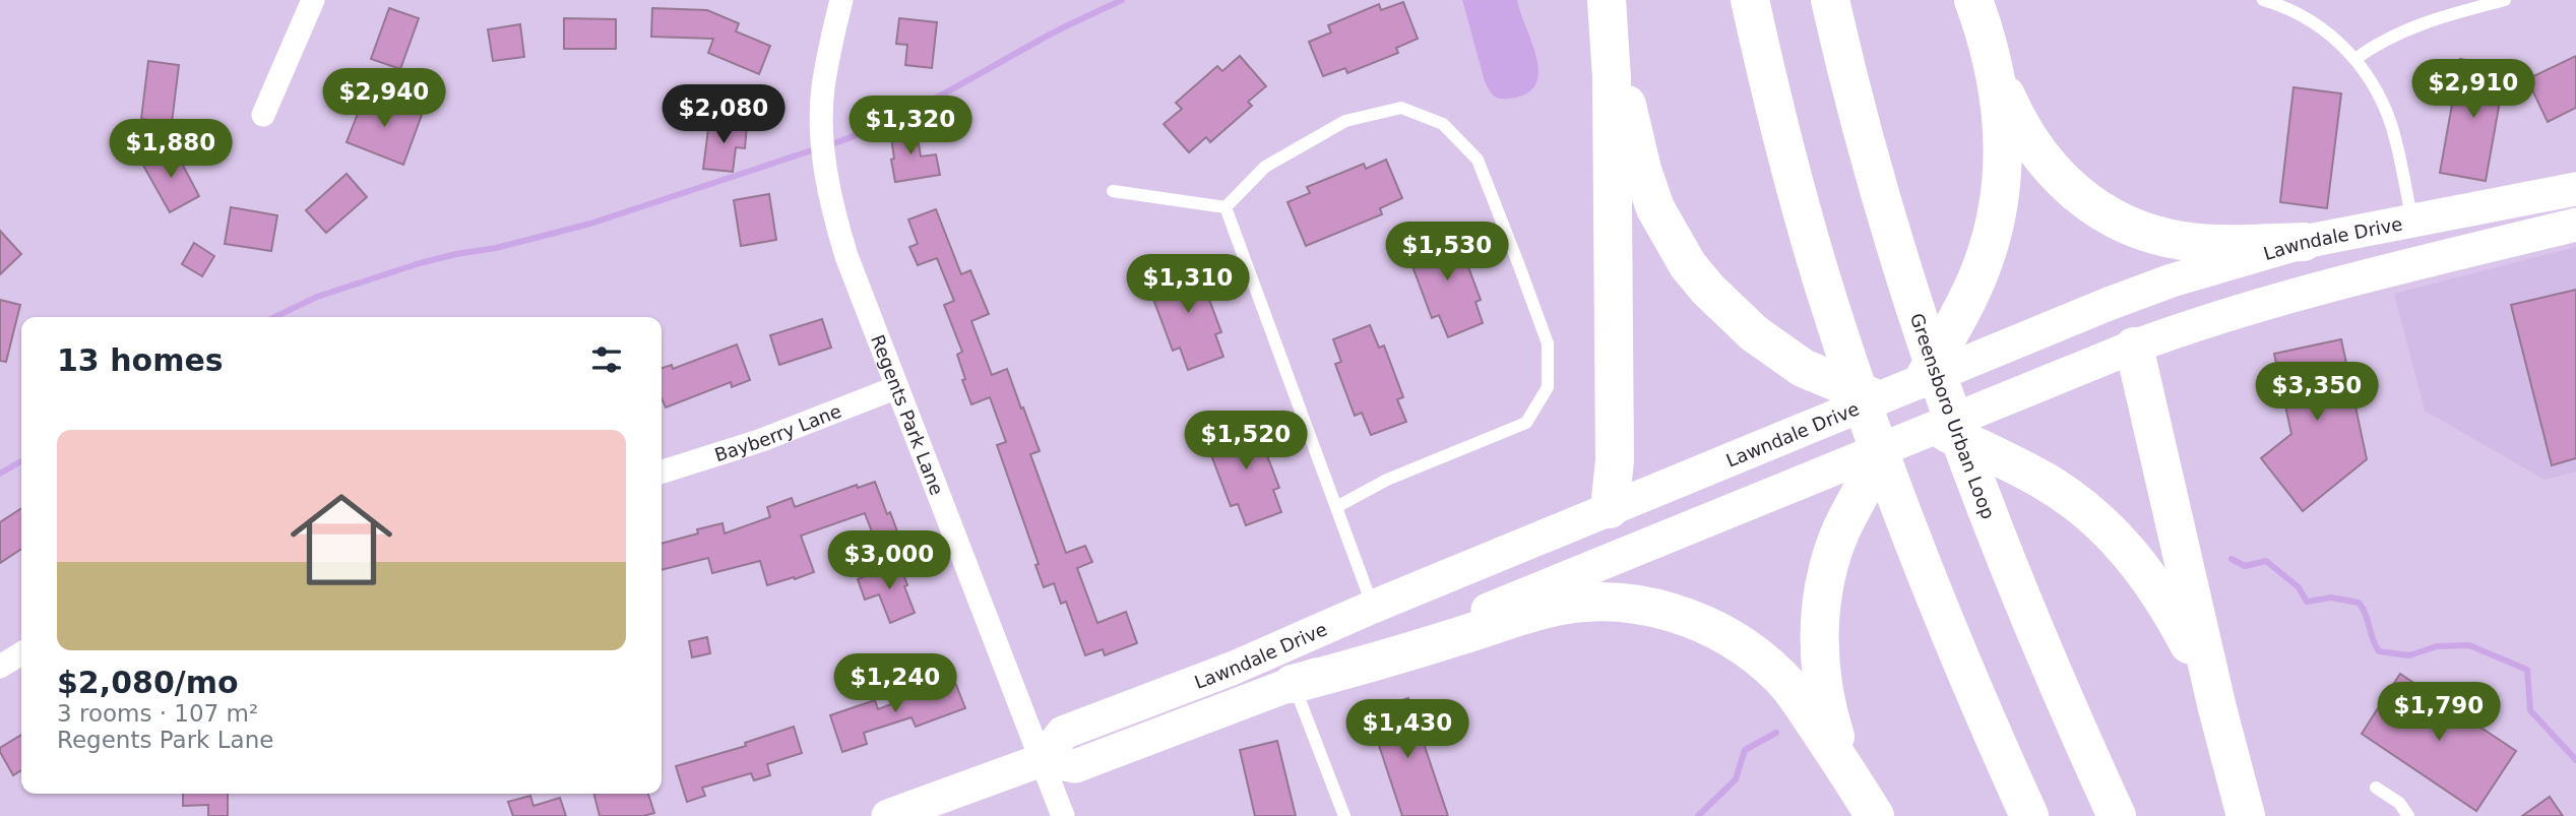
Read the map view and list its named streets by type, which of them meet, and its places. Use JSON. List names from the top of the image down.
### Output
{
  "streets": {
    "highway": ["Greensboro Urban Loop"],
    "main road": ["Lawndale Drive"],
    "street": ["Regents Park Lane", "Bayberry Lane"]
  },
  "crossings": [
    ["Lawndale Drive", "Regents Park Lane"],
    ["Regents Park Lane", "Bayberry Lane"]
  ],
  "page": {
    "price": [
      "$2,910",
      "$2,940",
      "$2,080",
      "$1,320",
      "$1,880",
      "$1,530",
      "$1,310",
      "$3,350",
      "$1,520",
      "$3,000",
      "$1,240",
      "$1,790",
      "$1,430"
    ],
    "heading": "13 homes",
    "list": [
      {
        "name": "$2,080/mo",
        "note": "3 rooms · 107 m² · Regents Park Lane"
      }
    ]
  }
}
